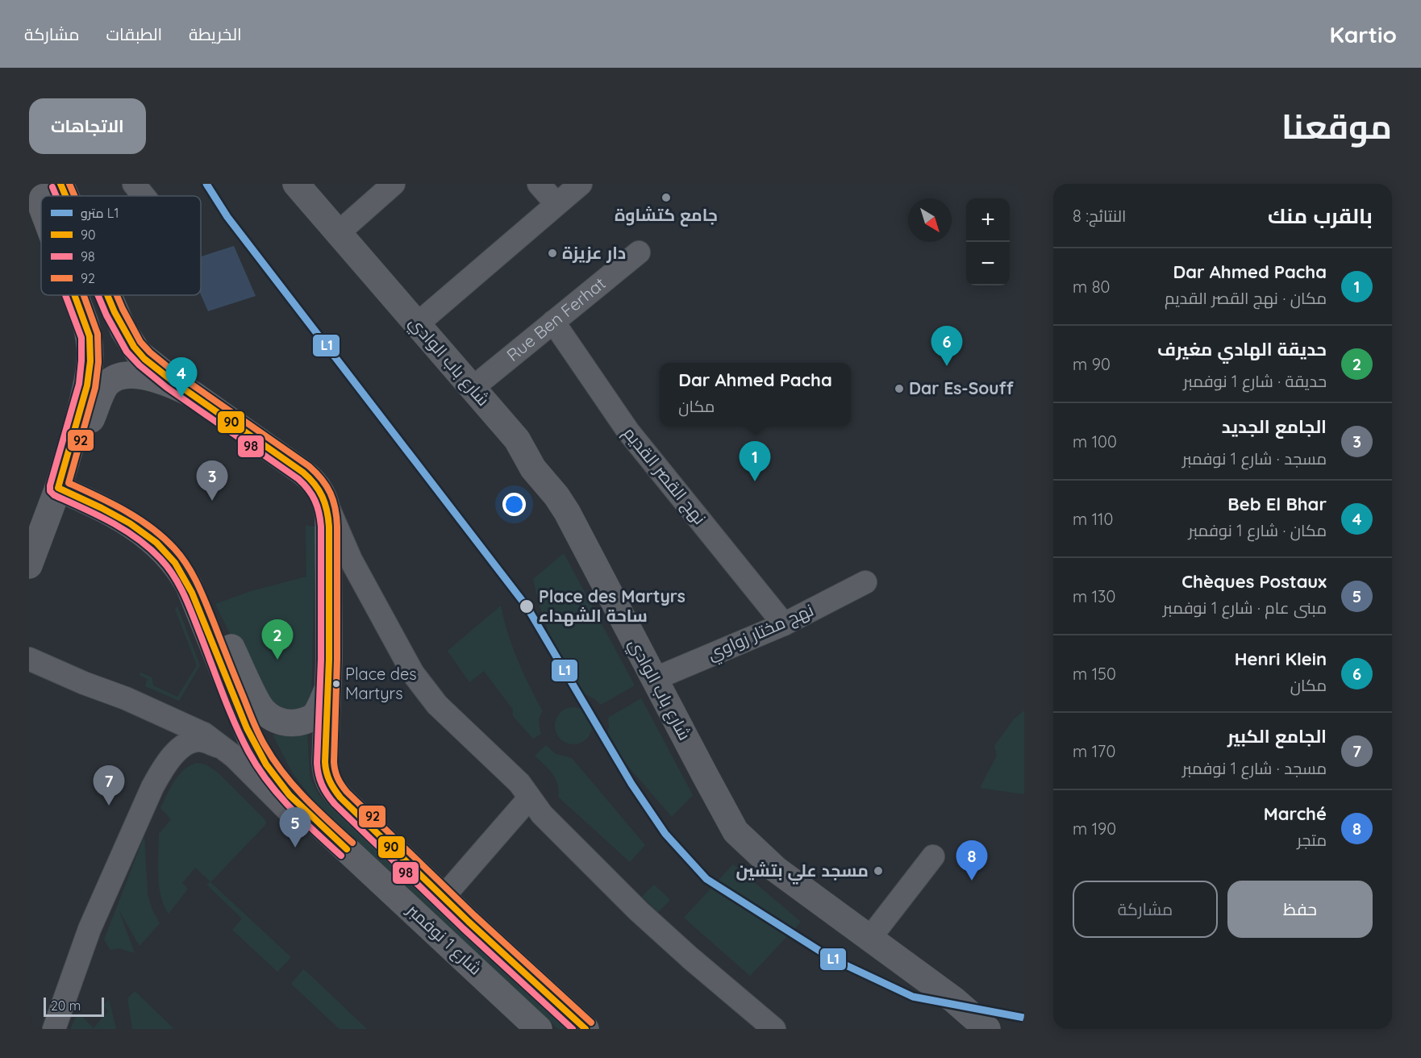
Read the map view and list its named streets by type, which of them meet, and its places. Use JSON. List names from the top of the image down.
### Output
{
  "streets": {
    "main road": ["شارع 1 نوفمبر"],
    "street": [
      "Rue Ben Ferhat",
      "شارع باب الوادي",
      "نهج القصر القديم",
      "نهج مختار زواوي"
    ]
  },
  "crossings": [
    ["Rue Ben Ferhat", "شارع باب الوادي"],
    ["Rue Ben Ferhat", "نهج القصر القديم"],
    ["شارع باب الوادي", "نهج مختار زواوي"],
    ["نهج القصر القديم", "نهج مختار زواوي"]
  ],
  "places": [
    "جامع كتشاوة",
    "دار عزيزة",
    "Dar Es-Souff",
    "Place des Martyrs ساحة الشهداء",
    "Place des Martyrs",
    "مسجد علي بتشين"
  ],
  "lines": [
    "metro line L1",
    "transit line 90",
    "transit line 92",
    "transit line 98"
  ],
  "legend": [
    "مترو L1",
    "90",
    "98",
    "92"
  ],
  "scale_bar": "20 m",
  "north": "bottom right",
  "page": {
    "header": "Kartio",
    "nav": ["الخريطة", "الطبقات", "مشاركة"],
    "title": "موقعنا",
    "buttons": [
      "الاتجاهات",
      ["حفظ", "مشاركة"]
    ],
    "heading": ["بالقرب منك", "النتائج: 8"],
    "map_buttons": ["+", "−"],
    "list": [
      {
        "mark": "1",
        "name": "Dar Ahmed Pacha",
        "note": "مكان · نهج القصر القديم",
        "value": "80 m"
      },
      {
        "mark": "2",
        "name": "حديقة الهادي مغيرف",
        "note": "حديقة · شارع 1 نوفمبر",
        "value": "90 m"
      },
      {
        "mark": "3",
        "name": "الجامع الجديد",
        "note": "مسجد · شارع 1 نوفمبر",
        "value": "100 m"
      },
      {
        "mark": "4",
        "name": "Beb El Bhar",
        "note": "مكان · شارع 1 نوفمبر",
        "value": "110 m"
      },
      {
        "mark": "5",
        "name": "Chèques Postaux",
        "note": "مبنى عام · شارع 1 نوفمبر",
        "value": "130 m"
      },
      {
        "mark": "6",
        "name": "Henri Klein",
        "note": "مكان",
        "value": "150 m"
      },
      {
        "mark": "7",
        "name": "الجامع الكبير",
        "note": "مسجد · شارع 1 نوفمبر",
        "value": "170 m"
      },
      {
        "mark": "8",
        "name": "Marché",
        "note": "متجر",
        "value": "190 m"
      }
    ],
    "pins": [
      "6",
      "4",
      "1",
      "3",
      "2",
      "7",
      "5",
      "8"
    ],
    "popup": ["Dar Ahmed Pacha", "مكان"],
    "scale": "20 m"
  }
}
